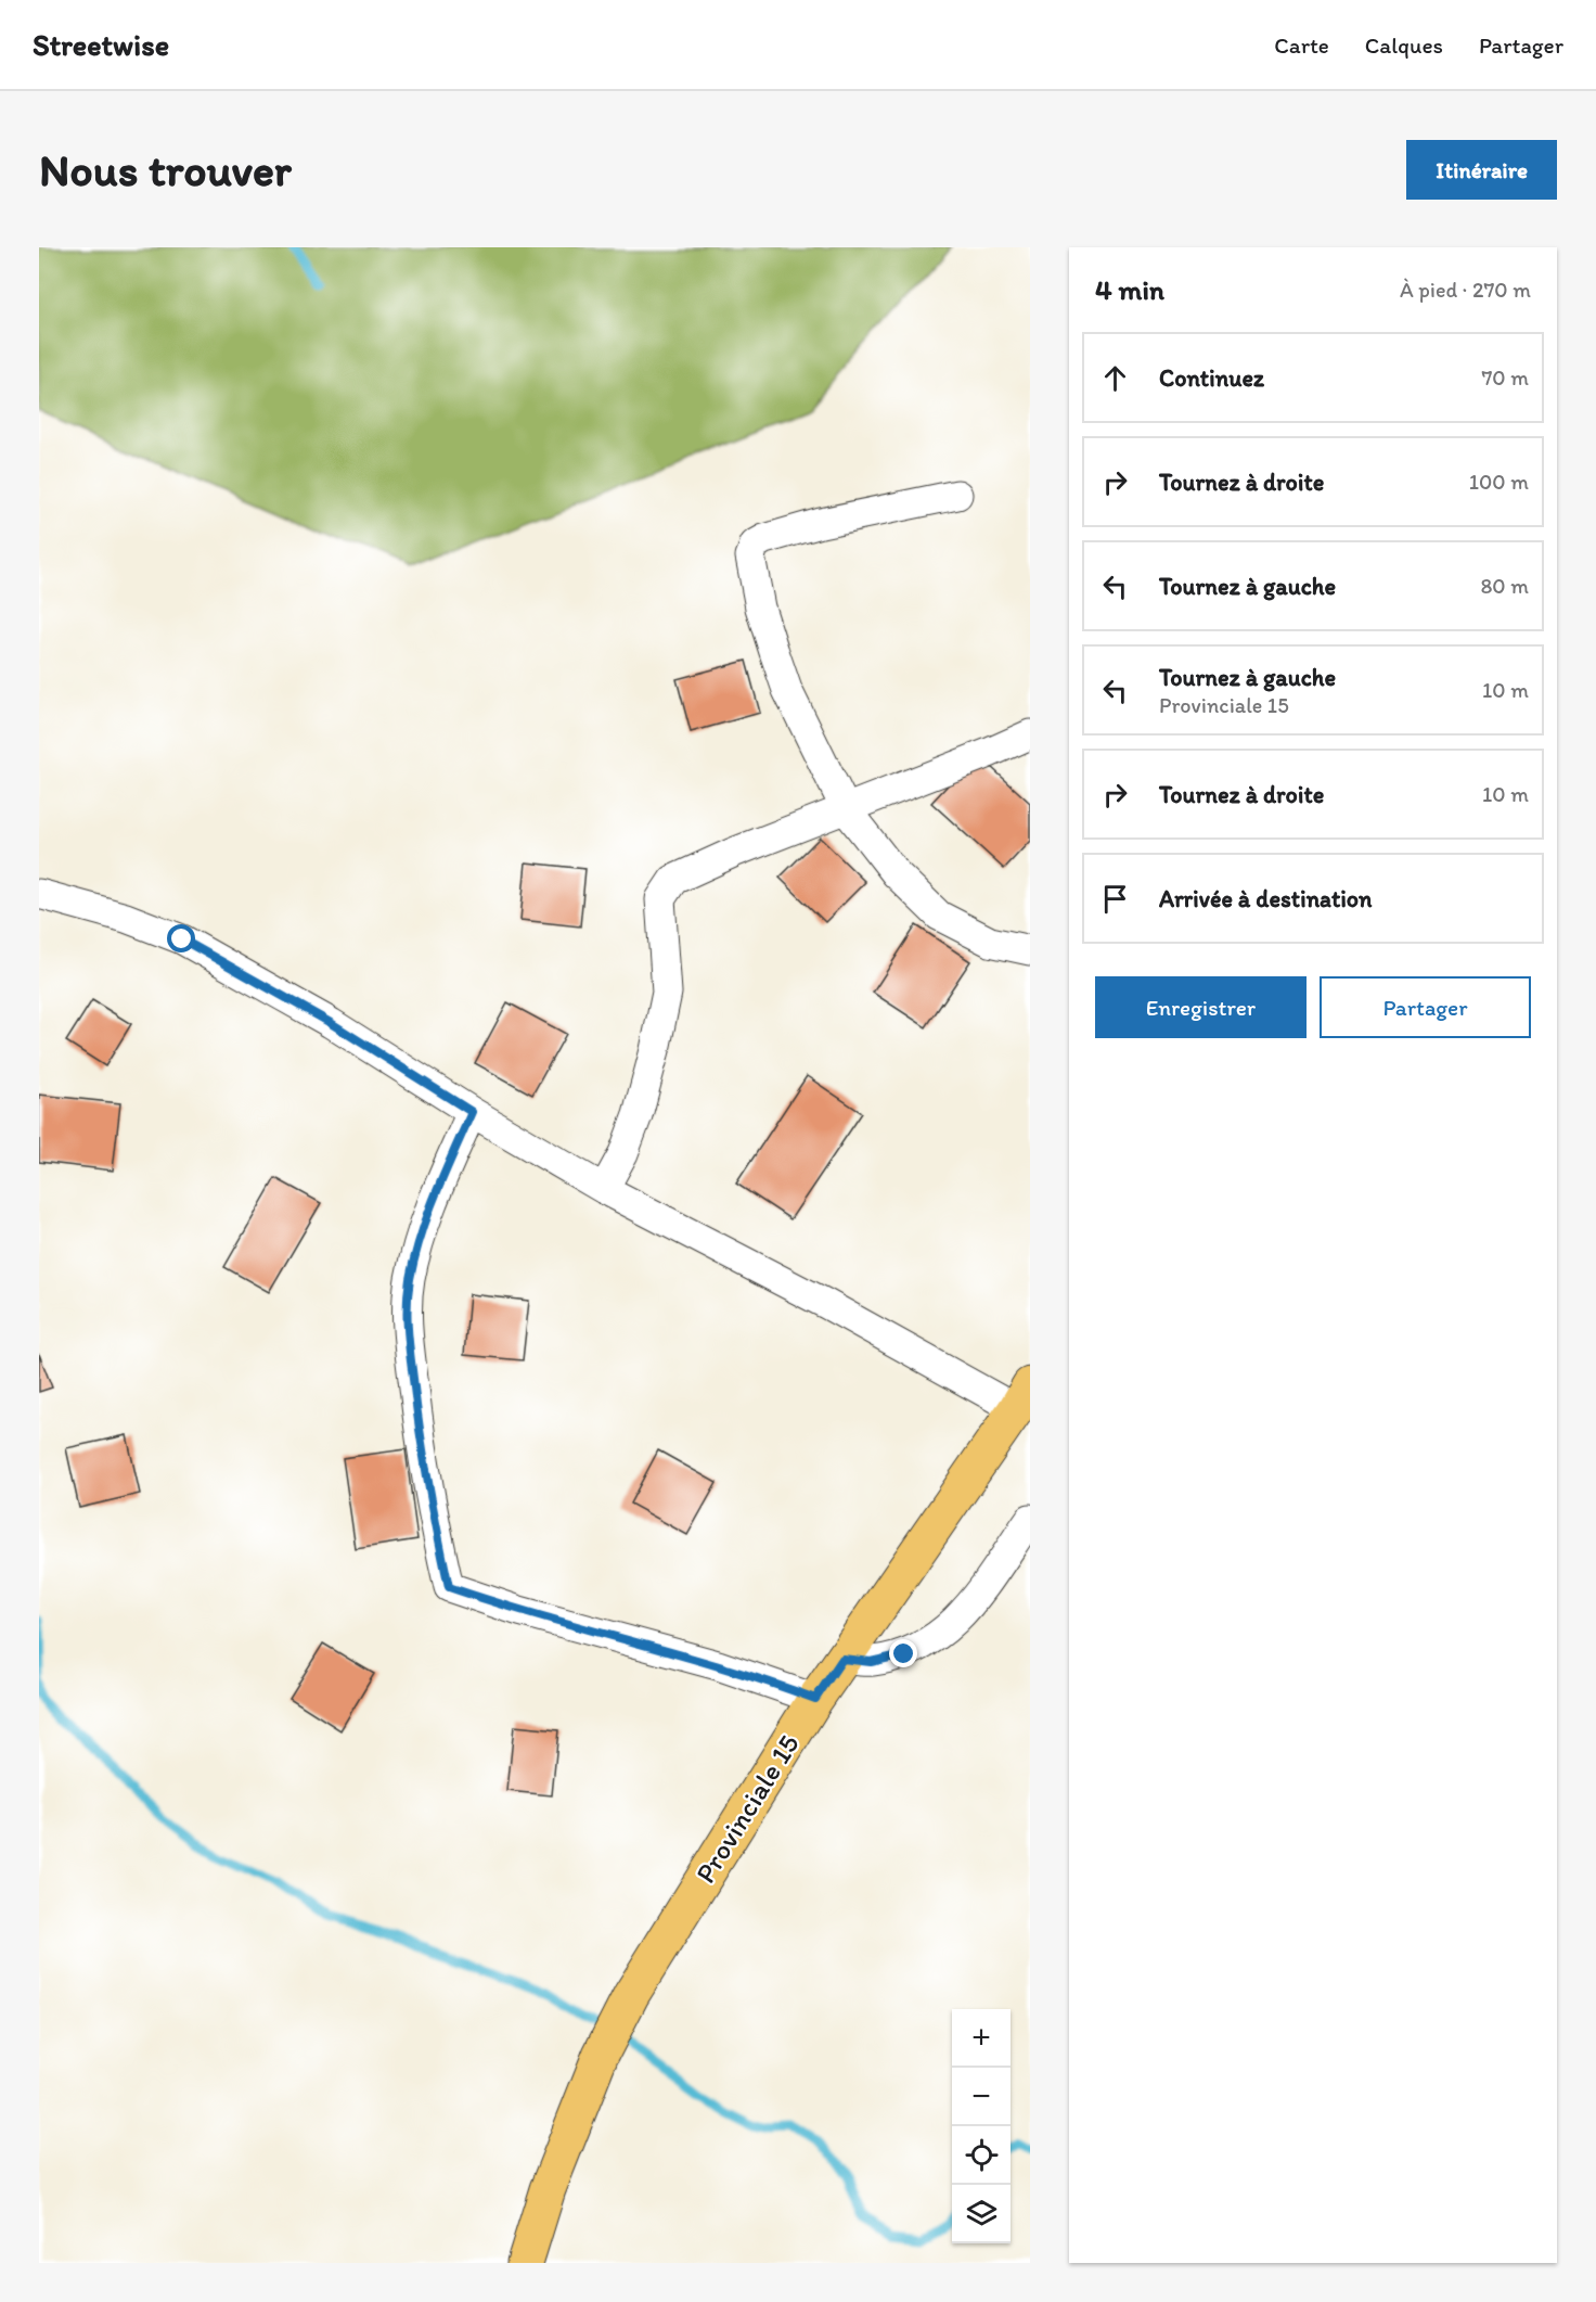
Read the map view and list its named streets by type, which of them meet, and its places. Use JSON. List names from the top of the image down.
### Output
{
  "streets": {
    "main road": ["Provinciale 15"]
  },
  "page": {
    "header": "Streetwise",
    "nav": ["Carte", "Calques", "Partager"],
    "buttons": [
      "Itinéraire",
      ["Enregistrer", "Partager"]
    ],
    "title": "Nous trouver",
    "heading": ["4 min", "À pied · 270 m"],
    "list": [
      ["Continuez", "70 m"],
      ["Tournez à droite", "100 m"],
      ["Tournez à gauche", "80 m"],
      ["Tournez à gauche", "Provinciale 15", "10 m"],
      ["Tournez à droite", "10 m"],
      "Arrivée à destination"
    ],
    "map_buttons": ["+", "−"]
  }
}
